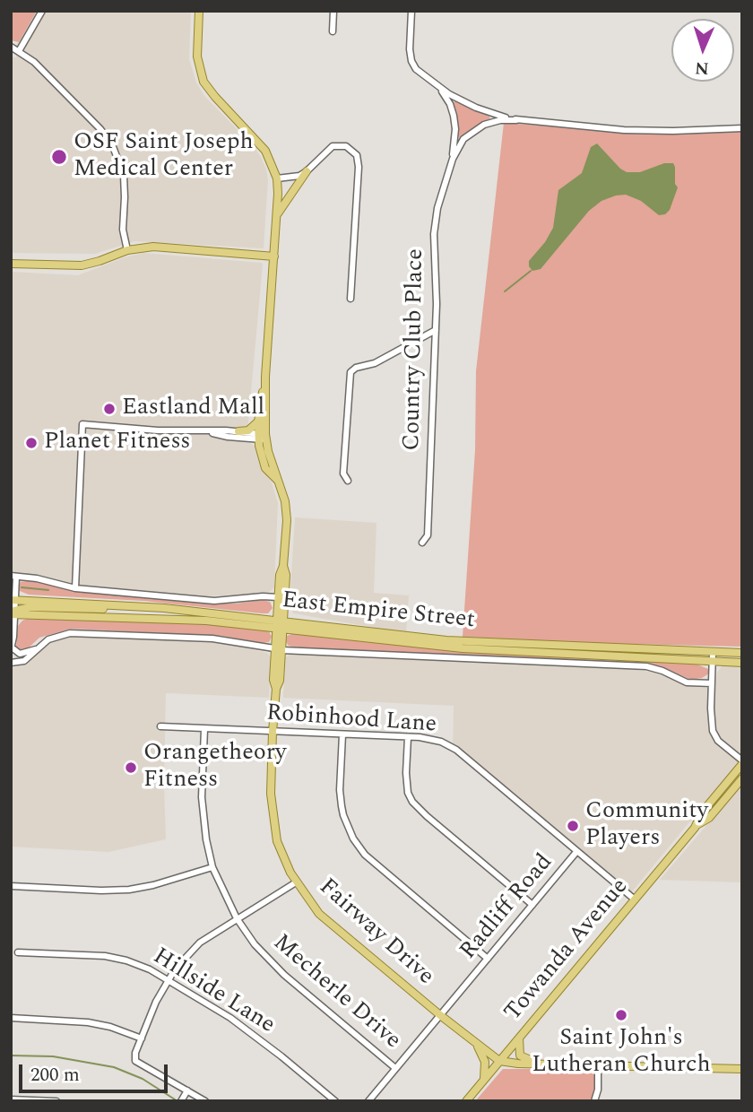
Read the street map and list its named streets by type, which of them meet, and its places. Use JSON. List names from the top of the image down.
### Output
{
  "streets": {
    "main road": ["East Empire Street", "Fairway Drive", "Towanda Avenue"],
    "street": [
      "Country Club Place",
      "Robinhood Lane",
      "Radliff Road",
      "Hillside Lane",
      "Mecherle Drive"
    ]
  },
  "crossings": [
    ["East Empire Street", "Fairway Drive"],
    ["Robinhood Lane", "Radliff Road"],
    ["Robinhood Lane", "Fairway Drive"],
    ["Robinhood Lane", "Towanda Avenue"],
    ["Robinhood Lane", "Mecherle Drive"],
    ["Radliff Road", "Fairway Drive"],
    ["Radliff Road", "Mecherle Drive"],
    ["Fairway Drive", "Towanda Avenue"]
  ],
  "places": [
    "OSF Saint Joseph Medical Center",
    "Eastland Mall",
    "Planet Fitness",
    "Orangetheory Fitness",
    "Community Players",
    "Saint John's Lutheran Church"
  ],
  "scale_bar": "200 m",
  "north": "bottom"
}
